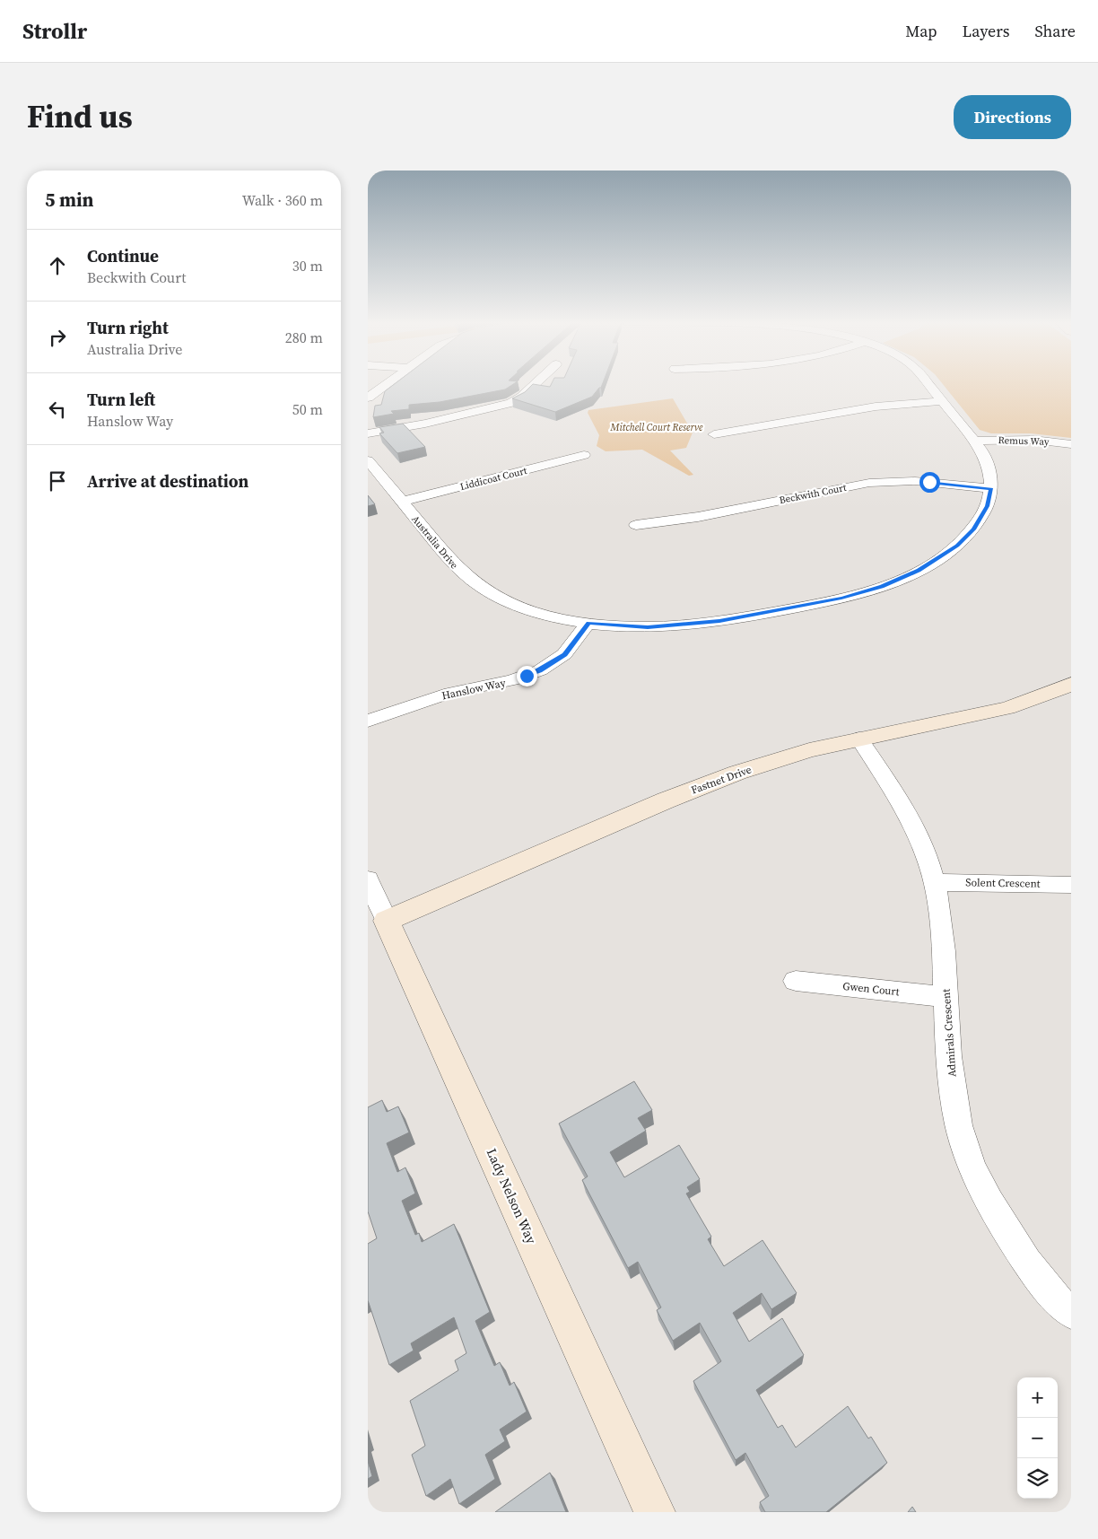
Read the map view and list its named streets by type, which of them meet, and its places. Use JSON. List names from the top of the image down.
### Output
{
  "streets": {
    "street": [
      "Remus Way",
      "Liddicoat Court",
      "Beckwith Court",
      "Australia Drive",
      "Hanslow Way",
      "Fastnet Drive",
      "Solent Crescent",
      "Gwen Court",
      "Admirals Crescent",
      "Lady Nelson Way"
    ]
  },
  "crossings": [
    ["Remus Way", "Australia Drive"],
    ["Liddicoat Court", "Australia Drive"],
    ["Beckwith Court", "Australia Drive"],
    ["Australia Drive", "Hanslow Way"],
    ["Fastnet Drive", "Admirals Crescent"],
    ["Fastnet Drive", "Lady Nelson Way"],
    ["Solent Crescent", "Admirals Crescent"],
    ["Gwen Court", "Admirals Crescent"]
  ],
  "parks": ["Mitchell Court Reserve"],
  "page": {
    "header": "Strollr",
    "nav": ["Map", "Layers", "Share"],
    "title": "Find us",
    "buttons": "Directions",
    "heading": ["5 min", "Walk · 360 m"],
    "list": [
      ["Continue", "Beckwith Court", "30 m"],
      ["Turn right", "Australia Drive", "280 m"],
      ["Turn left", "Hanslow Way", "50 m"],
      "Arrive at destination"
    ],
    "map_buttons": ["+", "−"]
  }
}
